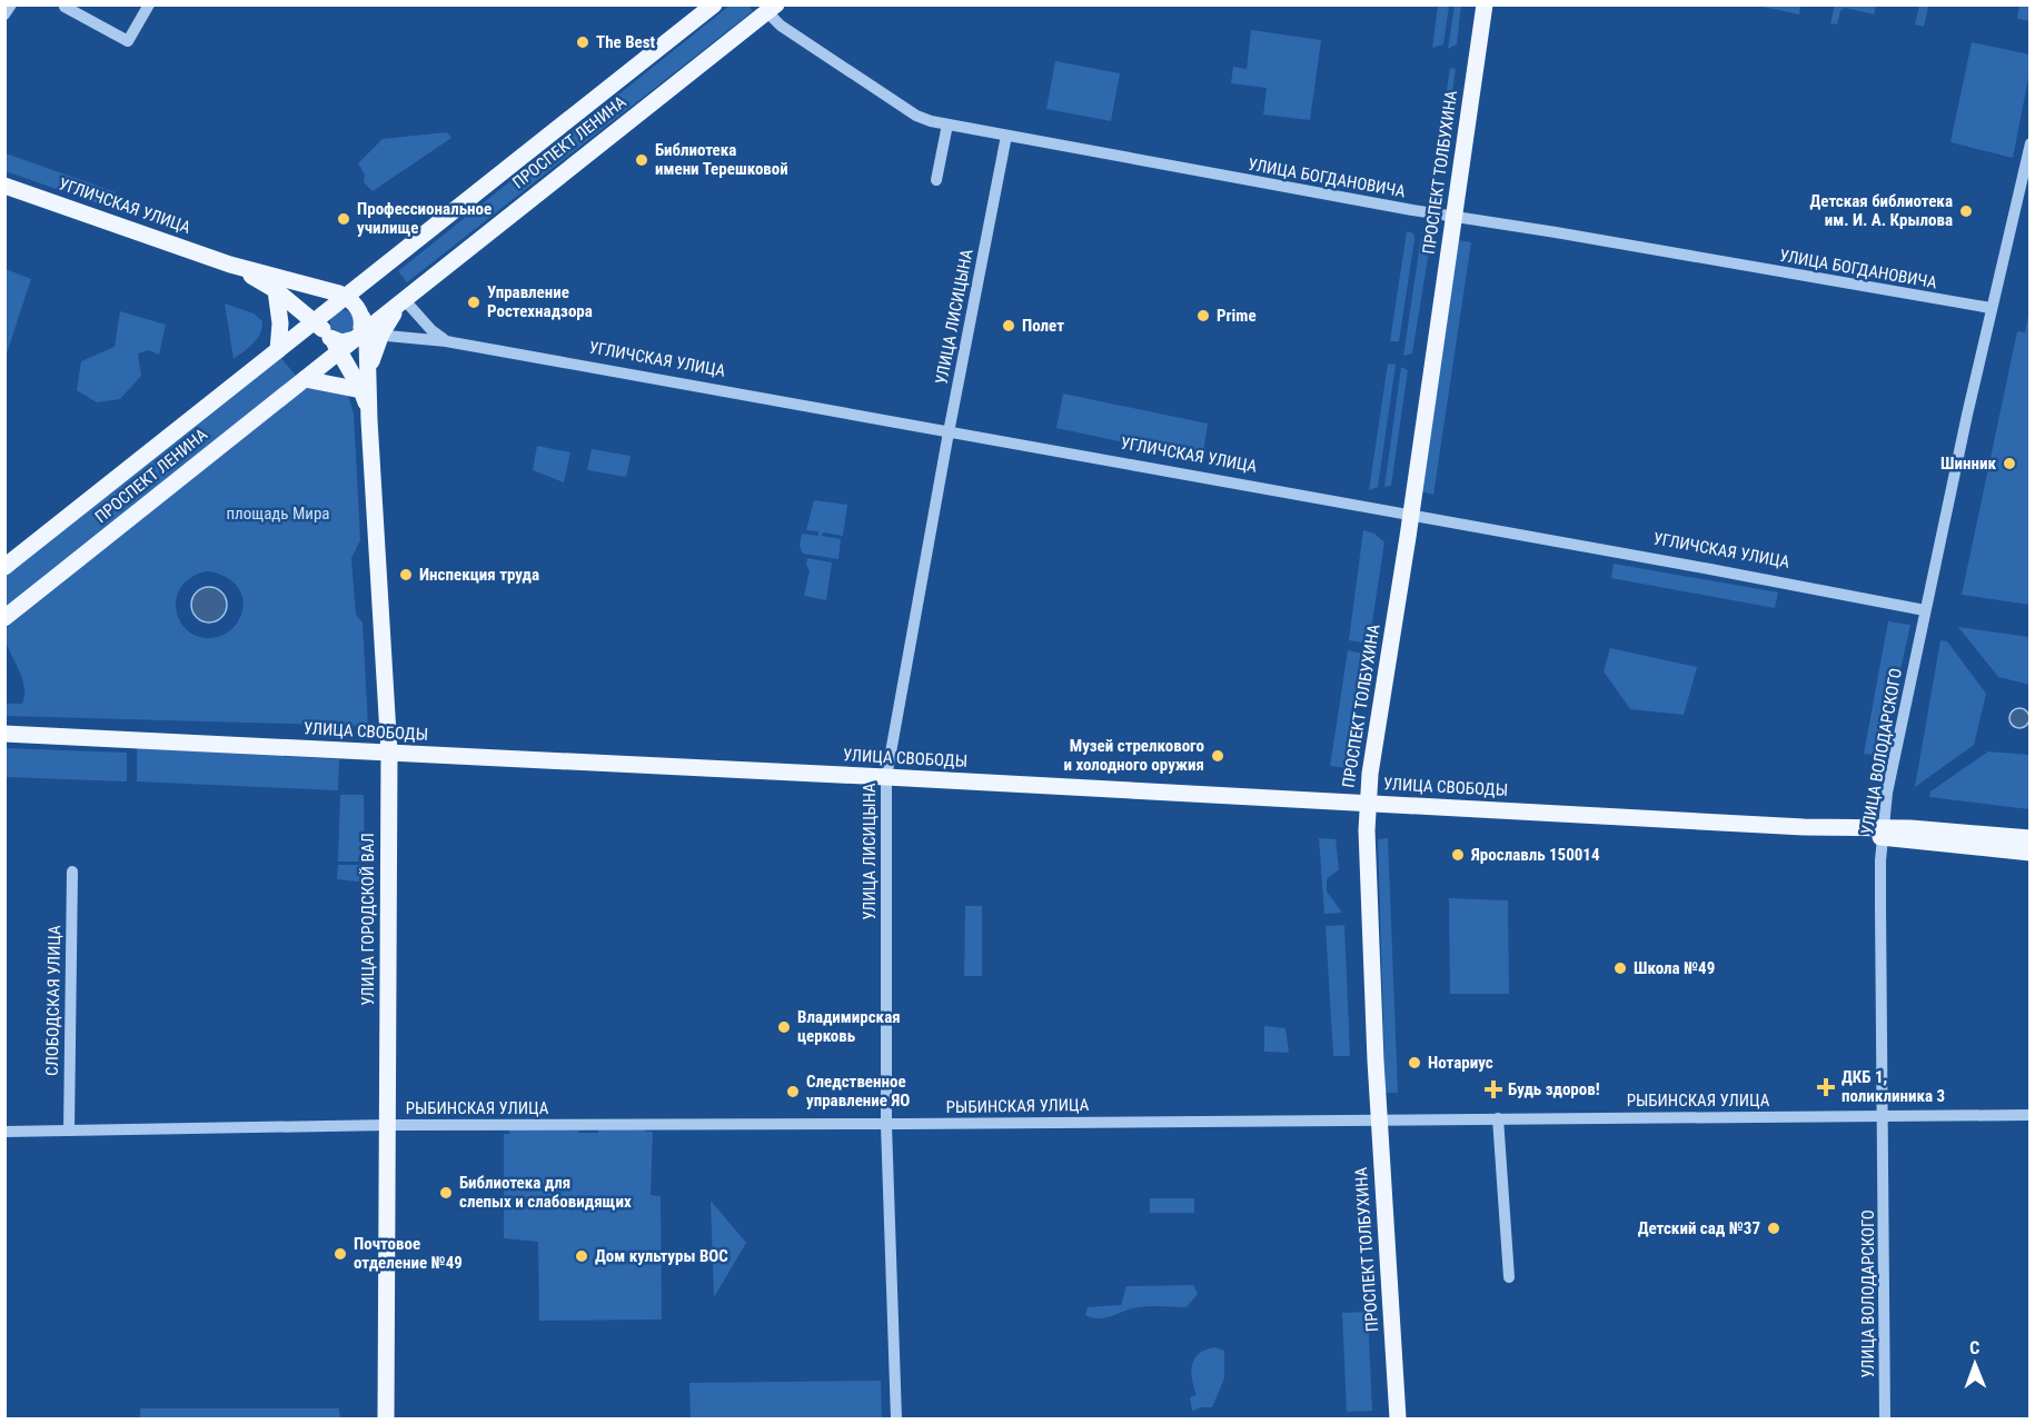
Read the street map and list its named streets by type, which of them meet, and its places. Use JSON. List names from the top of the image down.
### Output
{
  "streets": {
    "main road": [
      "ПРОСПЕКТ ЛЕНИНА",
      "ПРОСПЕКТ ТОЛБУХИНА",
      "УГЛИЧСКАЯ УЛИЦА",
      "УЛИЦА СВОБОДЫ",
      "УЛИЦА ГОРОДСКОЙ ВАЛ"
    ],
    "street": [
      "УЛИЦА БОГДАНОВИЧА",
      "УЛИЦА ЛИСИЦЫНА",
      "УЛИЦА ВОЛОДАРСКОГО",
      "СЛОБОДСКАЯ УЛИЦА",
      "РЫБИНСКАЯ УЛИЦА"
    ]
  },
  "crossings": [
    ["ПРОСПЕКТ ЛЕНИНА", "УЛИЦА БОГДАНОВИЧА"],
    ["ПРОСПЕКТ ЛЕНИНА", "УГЛИЧСКАЯ УЛИЦА"],
    ["ПРОСПЕКТ ЛЕНИНА", "УЛИЦА ГОРОДСКОЙ ВАЛ"],
    ["ПРОСПЕКТ ТОЛБУХИНА", "УЛИЦА БОГДАНОВИЧА"],
    ["ПРОСПЕКТ ТОЛБУХИНА", "УГЛИЧСКАЯ УЛИЦА"],
    ["ПРОСПЕКТ ТОЛБУХИНА", "УЛИЦА СВОБОДЫ"],
    ["ПРОСПЕКТ ТОЛБУХИНА", "РЫБИНСКАЯ УЛИЦА"],
    ["УЛИЦА БОГДАНОВИЧА", "УЛИЦА ЛИСИЦЫНА"],
    ["УЛИЦА БОГДАНОВИЧА", "УЛИЦА ВОЛОДАРСКОГО"],
    ["УГЛИЧСКАЯ УЛИЦА", "УЛИЦА ЛИСИЦЫНА"],
    ["УГЛИЧСКАЯ УЛИЦА", "УЛИЦА ВОЛОДАРСКОГО"],
    ["УГЛИЧСКАЯ УЛИЦА", "УЛИЦА ГОРОДСКОЙ ВАЛ"],
    ["УЛИЦА ЛИСИЦЫНА", "УЛИЦА СВОБОДЫ"],
    ["УЛИЦА ЛИСИЦЫНА", "РЫБИНСКАЯ УЛИЦА"],
    ["УЛИЦА СВОБОДЫ", "УЛИЦА ВОЛОДАРСКОГО"],
    ["УЛИЦА СВОБОДЫ", "УЛИЦА ГОРОДСКОЙ ВАЛ"],
    ["УЛИЦА ВОЛОДАРСКОГО", "РЫБИНСКАЯ УЛИЦА"],
    ["УЛИЦА ГОРОДСКОЙ ВАЛ", "РЫБИНСКАЯ УЛИЦА"],
    ["СЛОБОДСКАЯ УЛИЦА", "РЫБИНСКАЯ УЛИЦА"]
  ],
  "parks": ["площадь Мира"],
  "places": {
    "other": [
      "The Best",
      "Библиотека имени Терешковой",
      "Детская библиотека им. И. А. Крылова",
      "Профессиональное училище",
      "Управление Ростехнадзора",
      "Prime",
      "Полет",
      "Шинник",
      "Инспекция труда",
      "Музей стрелкового и холодного оружия",
      "Ярославль 150014",
      "Школа №49",
      "Владимирская церковь",
      "Нотариус",
      "Следственное управление ЯО",
      "Библиотека для слепых и слабовидящих",
      "Детский сад №37",
      "Почтовое отделение №49",
      "Дом культуры ВОС"
    ],
    "health": ["ДКБ 1, поликлиника 3", "Будь здоров!"]
  },
  "north": "top"
}
